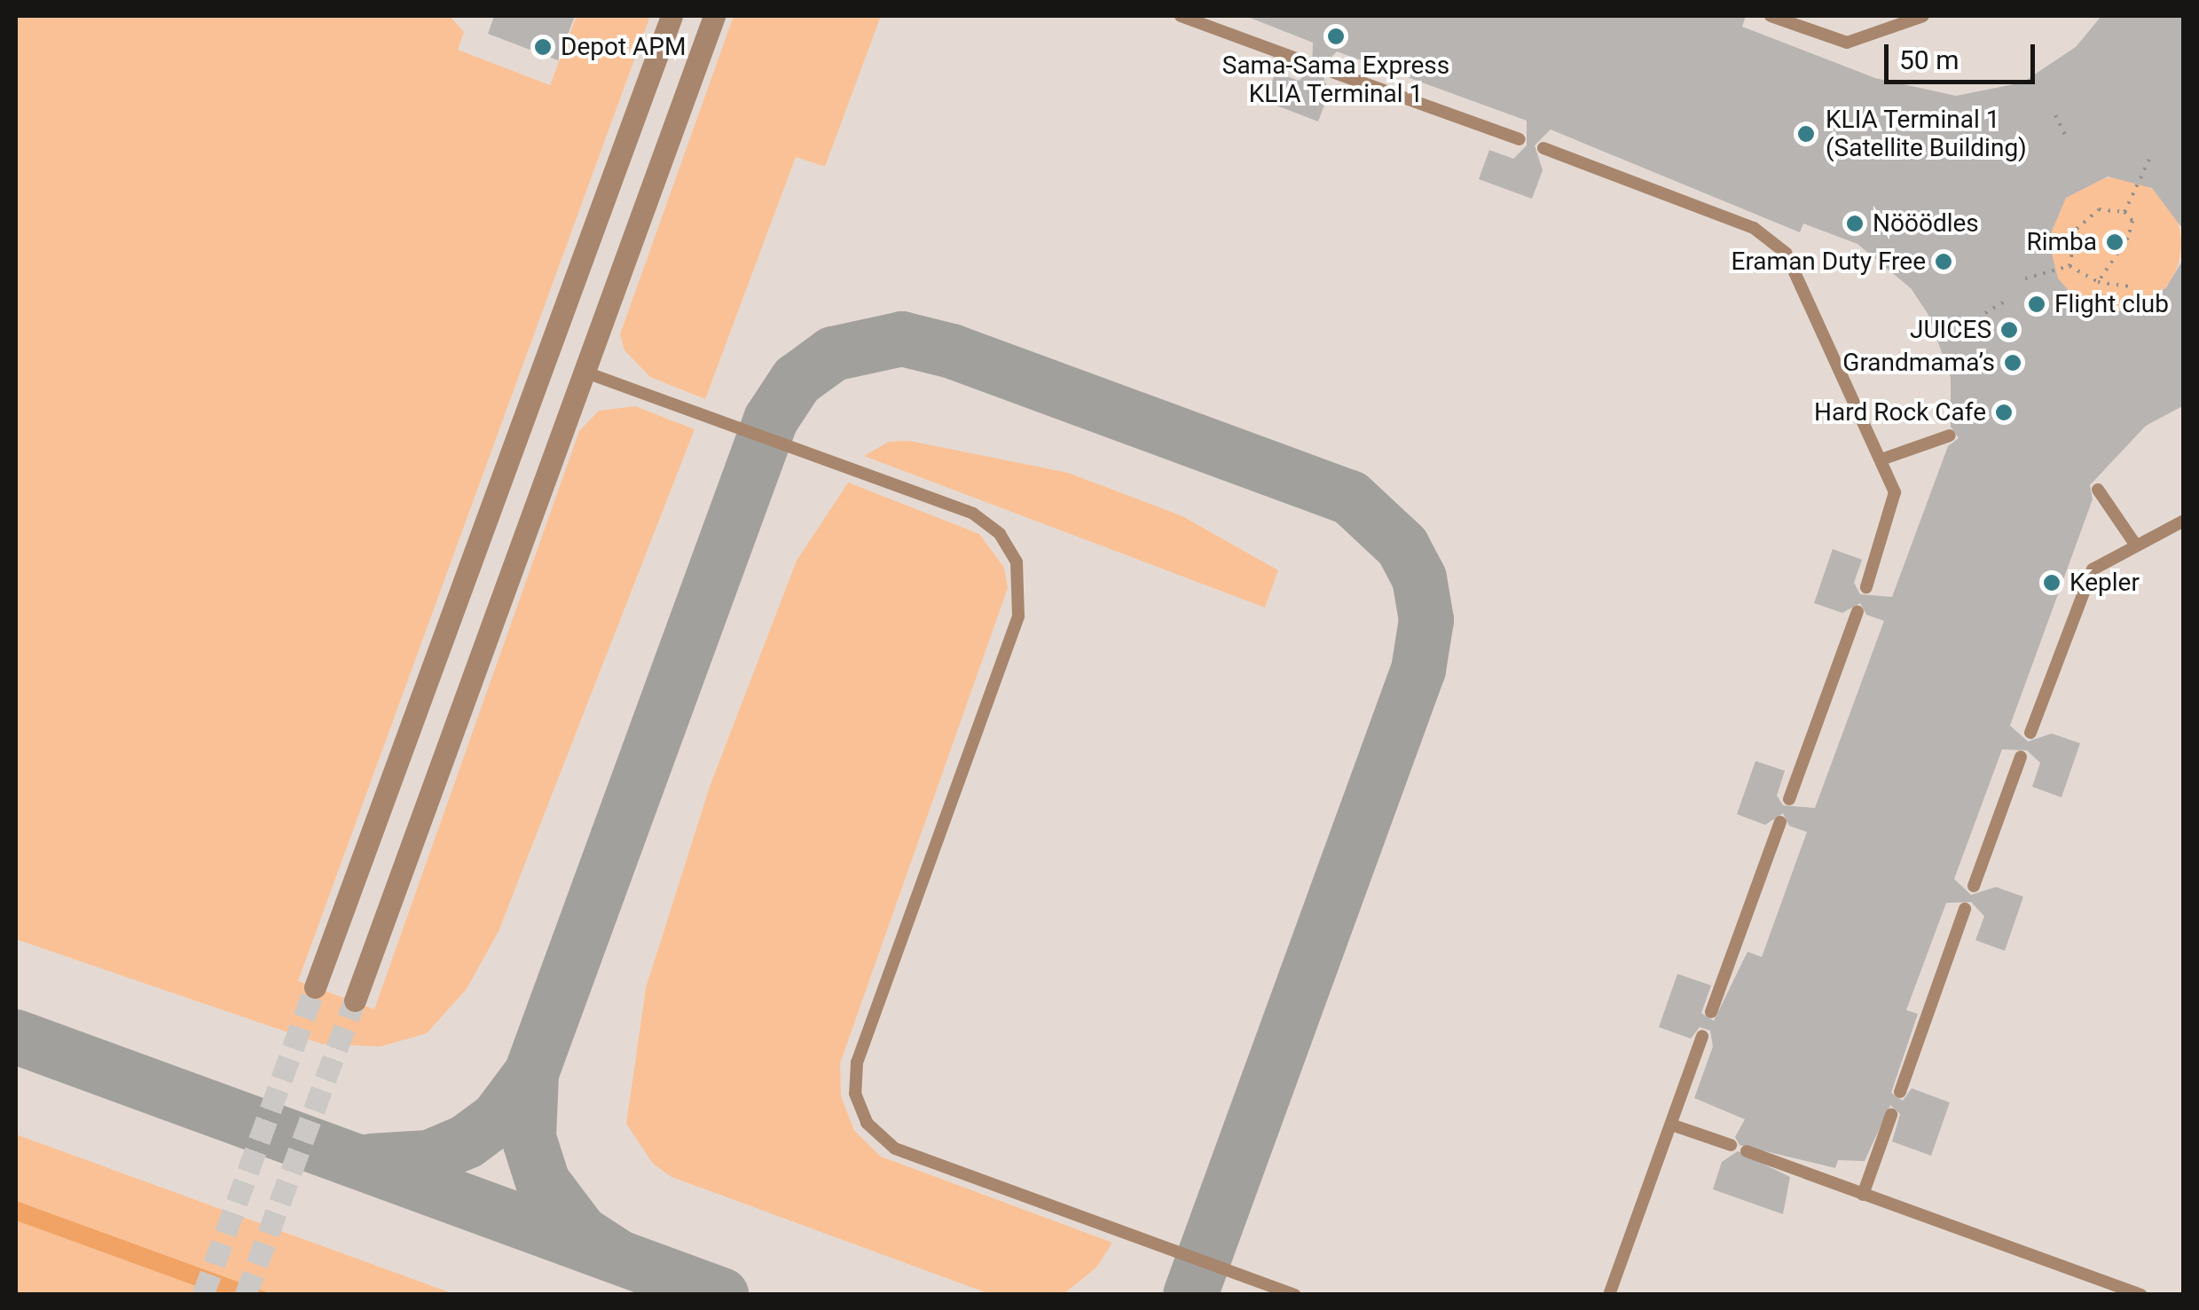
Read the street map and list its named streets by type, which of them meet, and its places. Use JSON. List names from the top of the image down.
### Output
{
  "places": [
    "Sama-Sama Express KLIA Terminal 1",
    "Depot APM",
    "KLIA Terminal 1 (Satellite Building)",
    "Nööödles",
    "Rimba",
    "Eraman Duty Free",
    "Flight club",
    "JUICES",
    "Grandmama’s",
    "Hard Rock Cafe",
    "Kepler"
  ],
  "scale_bar": "50 m"
}
